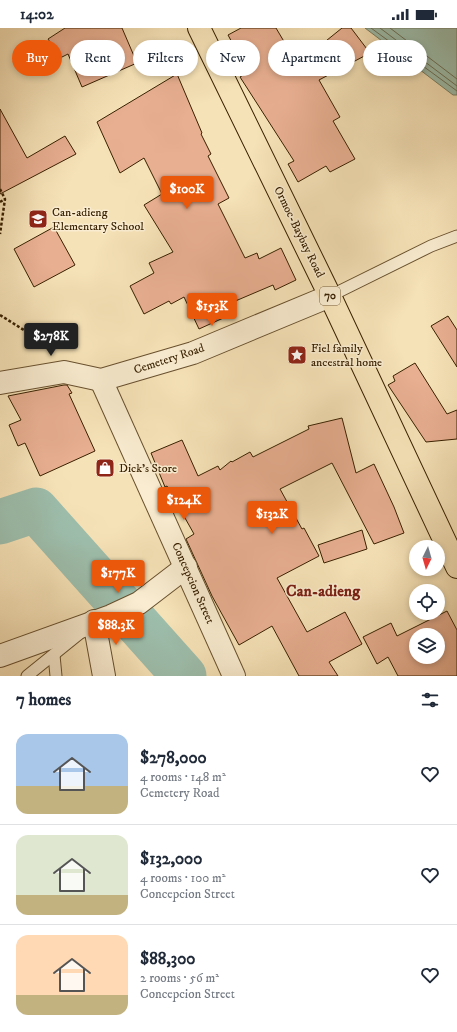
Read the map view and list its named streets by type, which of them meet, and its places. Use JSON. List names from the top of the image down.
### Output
{
  "streets": {
    "highway": ["Ormoc-Baybay Road", "70"],
    "street": ["Cemetery Road", "Concepcion Street"]
  },
  "crossings": [
    ["Ormoc-Baybay Road", "Cemetery Road"],
    ["Cemetery Road", "Concepcion Street"]
  ],
  "districts": ["Can-adieng"],
  "places": {
    "school or university": ["Can-adieng Elementary School"],
    "place": ["Fiel family ancestral home"],
    "shop": ["Dick's Store"]
  },
  "north": "bottom",
  "page": {
    "status": "14:02",
    "chip": [
      "Buy",
      "Rent",
      "Filters",
      "New",
      "Apartment",
      "House"
    ],
    "price": [
      "$100K",
      "$153K",
      "$278K",
      "$124K",
      "$132K",
      "$177K",
      "$88.3K"
    ],
    "heading": "7 homes",
    "list": [
      {
        "name": "$278,000",
        "note": "4 rooms · 148 m² · Cemetery Road"
      },
      {
        "name": "$132,000",
        "note": "4 rooms · 100 m² · Concepcion Street"
      },
      {
        "name": "$88,300",
        "note": "2 rooms · 56 m² · Concepcion Street"
      }
    ]
  }
}
